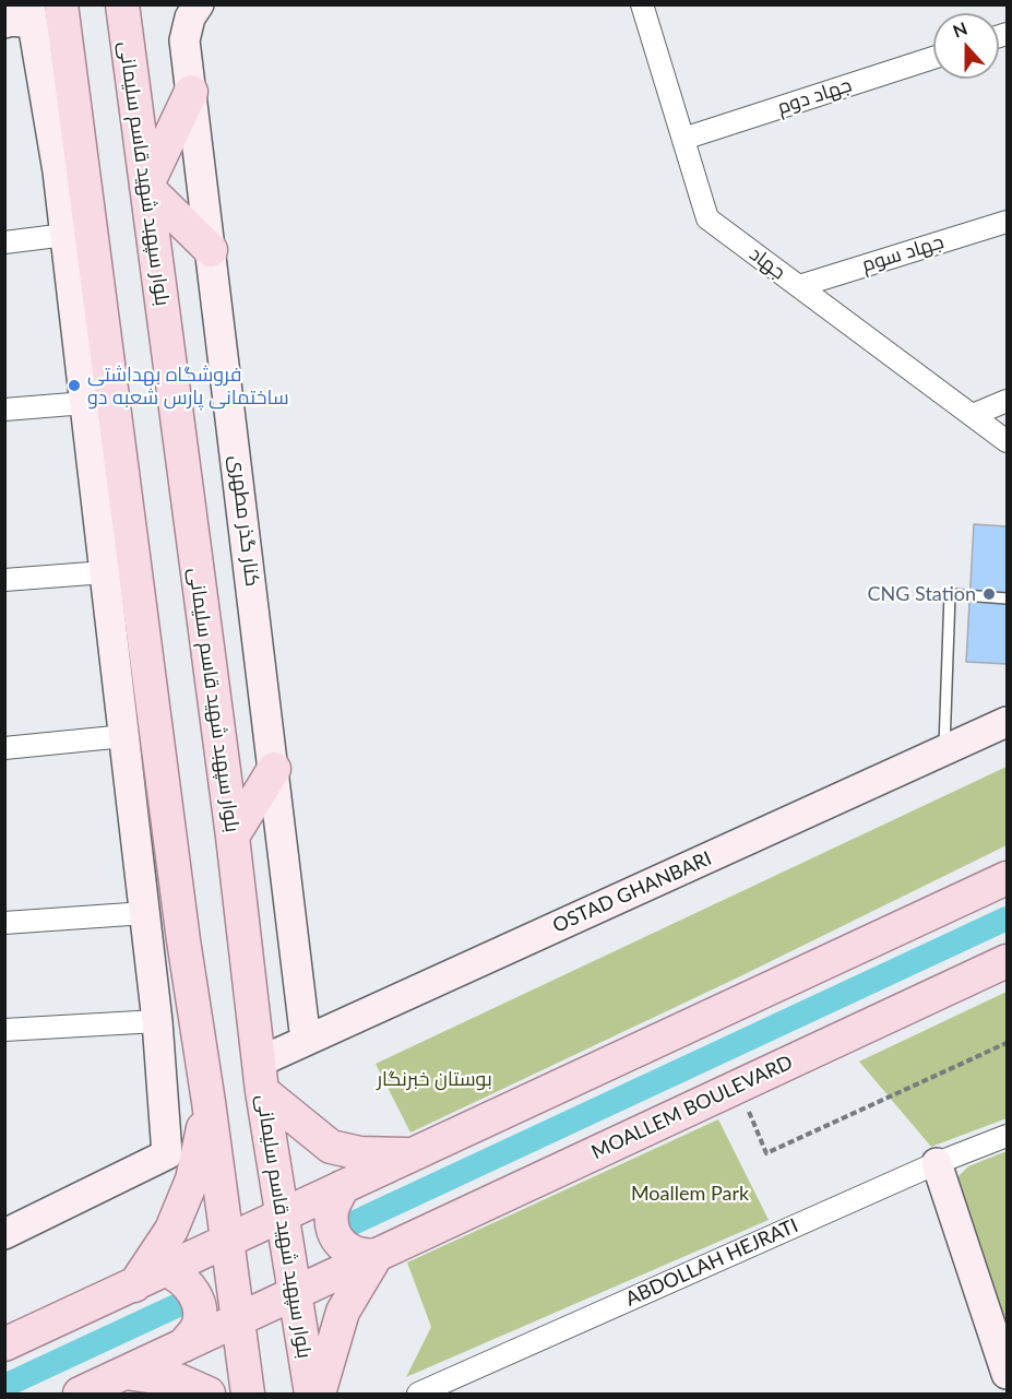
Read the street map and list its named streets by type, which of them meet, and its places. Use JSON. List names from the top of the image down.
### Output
{
  "streets": {
    "main road": ["بلوار سپهبد شهید قاسم سلیمانی", "MOALLEM BOULEVARD"],
    "street": [
      "جهاد دوم",
      "جهاد سوم",
      "جهاد",
      "کنار گذر مطهری",
      "OSTAD GHANBARI",
      "ABDOLLAH HEJRATI"
    ]
  },
  "crossings": [
    ["جهاد دوم", "جهاد"],
    ["بلوار سپهبد شهید قاسم سلیمانی", "OSTAD GHANBARI"],
    ["بلوار سپهبد شهید قاسم سلیمانی", "MOALLEM BOULEVARD"],
    ["جهاد سوم", "جهاد"],
    ["کنار گذر مطهری", "OSTAD GHANBARI"]
  ],
  "parks": ["بوستان خبرنگار", "Moallem Park"],
  "places": ["فروشگاه بهداشتی ساختمانی پارس شعبه دو", "CNG Station"],
  "north": "top"
}
